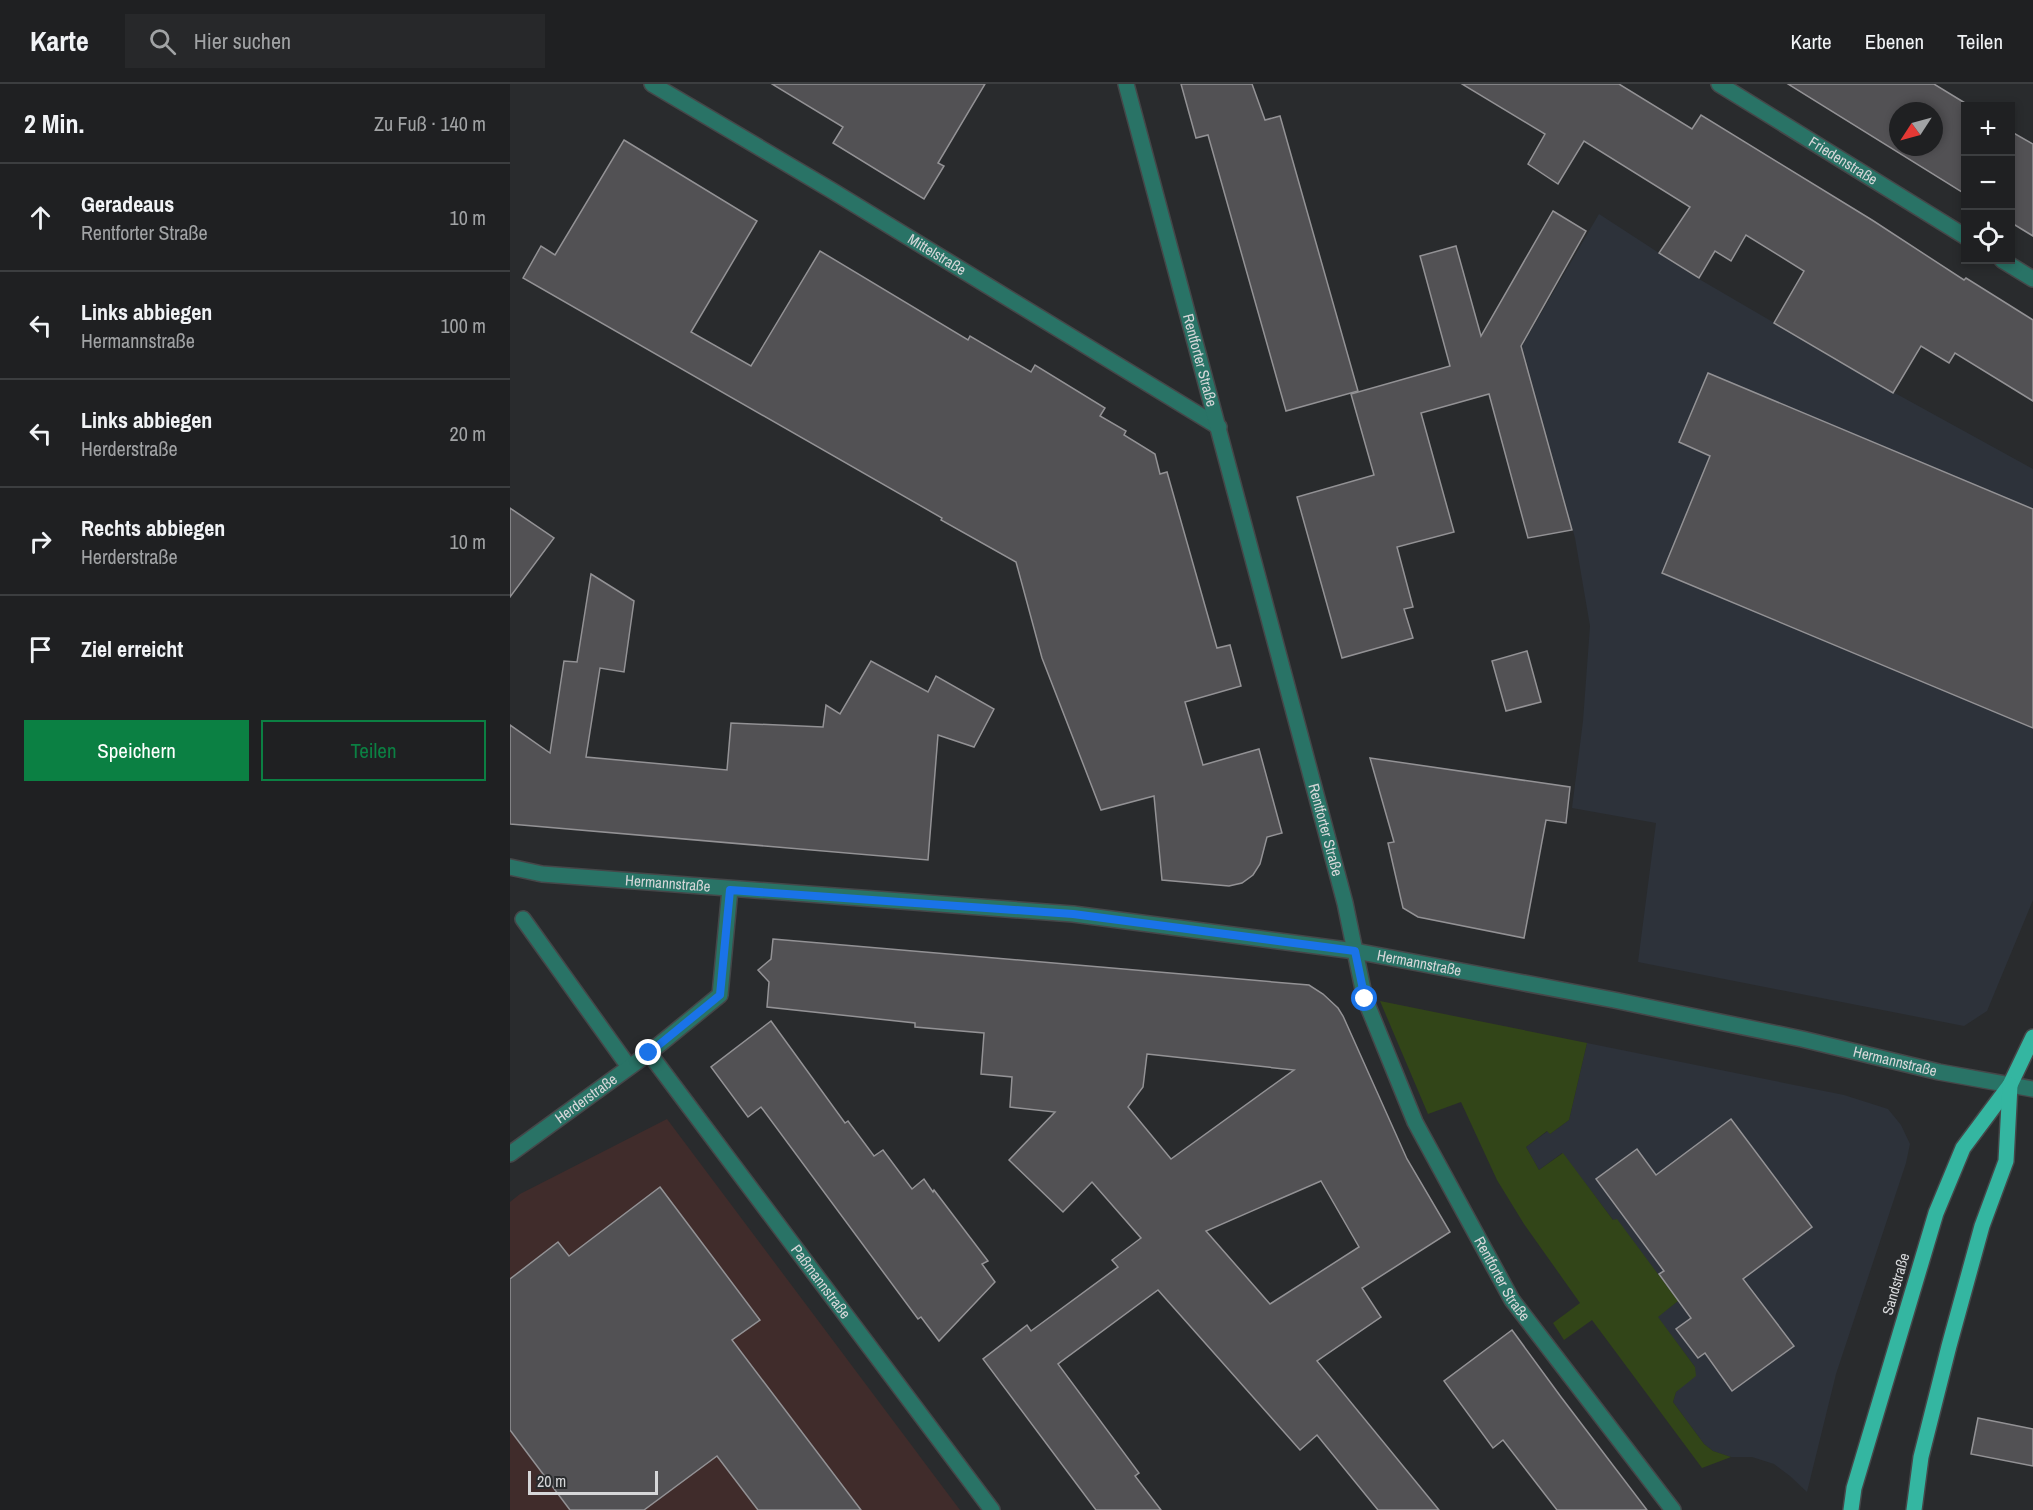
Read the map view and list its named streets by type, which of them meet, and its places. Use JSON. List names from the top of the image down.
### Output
{
  "streets": {
    "main road": ["Sandstraße"],
    "street": [
      "Friedenstraße",
      "Mittelstraße",
      "Rentforter Straße",
      "Hermannstraße",
      "Herderstraße",
      "Paßmannstraße"
    ]
  },
  "crossings": [
    ["Mittelstraße", "Rentforter Straße"],
    ["Rentforter Straße", "Hermannstraße"],
    ["Hermannstraße", "Herderstraße"],
    ["Hermannstraße", "Sandstraße"],
    ["Herderstraße", "Paßmannstraße"]
  ],
  "scale_bar": "20 m",
  "north": "bottom left",
  "page": {
    "header": "Karte",
    "search": "Hier suchen",
    "nav": ["Karte", "Ebenen", "Teilen"],
    "heading": ["2 Min.", "Zu Fuß · 140 m"],
    "map_buttons": ["+", "−"],
    "list": [
      ["Geradeaus", "Rentforter Straße", "10 m"],
      ["Links abbiegen", "Hermannstraße", "100 m"],
      ["Links abbiegen", "Herderstraße", "20 m"],
      ["Rechts abbiegen", "Herderstraße", "10 m"],
      "Ziel erreicht"
    ],
    "buttons": ["Speichern", "Teilen"],
    "scale": "20 m"
  }
}
